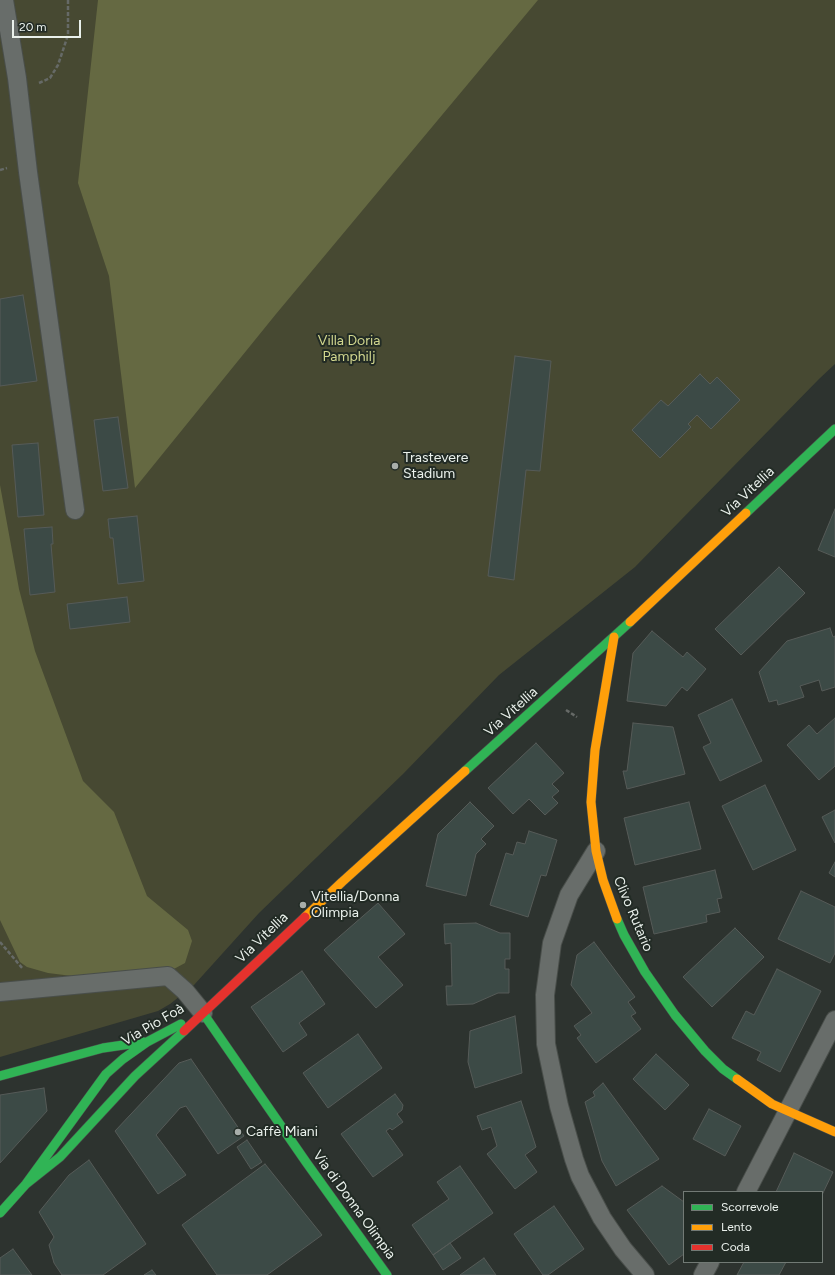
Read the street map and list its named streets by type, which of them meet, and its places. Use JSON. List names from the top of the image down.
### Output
{
  "streets": {
    "street": [
      "Via Vitellia",
      "Clivo Rutario",
      "Via Pio Foà",
      "Via di Donna Olimpia"
    ]
  },
  "crossings": [
    ["Via Vitellia", "Clivo Rutario"],
    ["Via Vitellia", "Via Pio Foà"],
    ["Via Vitellia", "Via di Donna Olimpia"],
    ["Via Pio Foà", "Via di Donna Olimpia"]
  ],
  "parks": ["Villa Doria Pamphilj"],
  "places": ["Trastevere Stadium", "Vitellia/Donna Olimpia", "Caffè Miani"],
  "legend": ["Scorrevole", "Lento", "Coda"],
  "scale_bar": "20 m"
}
